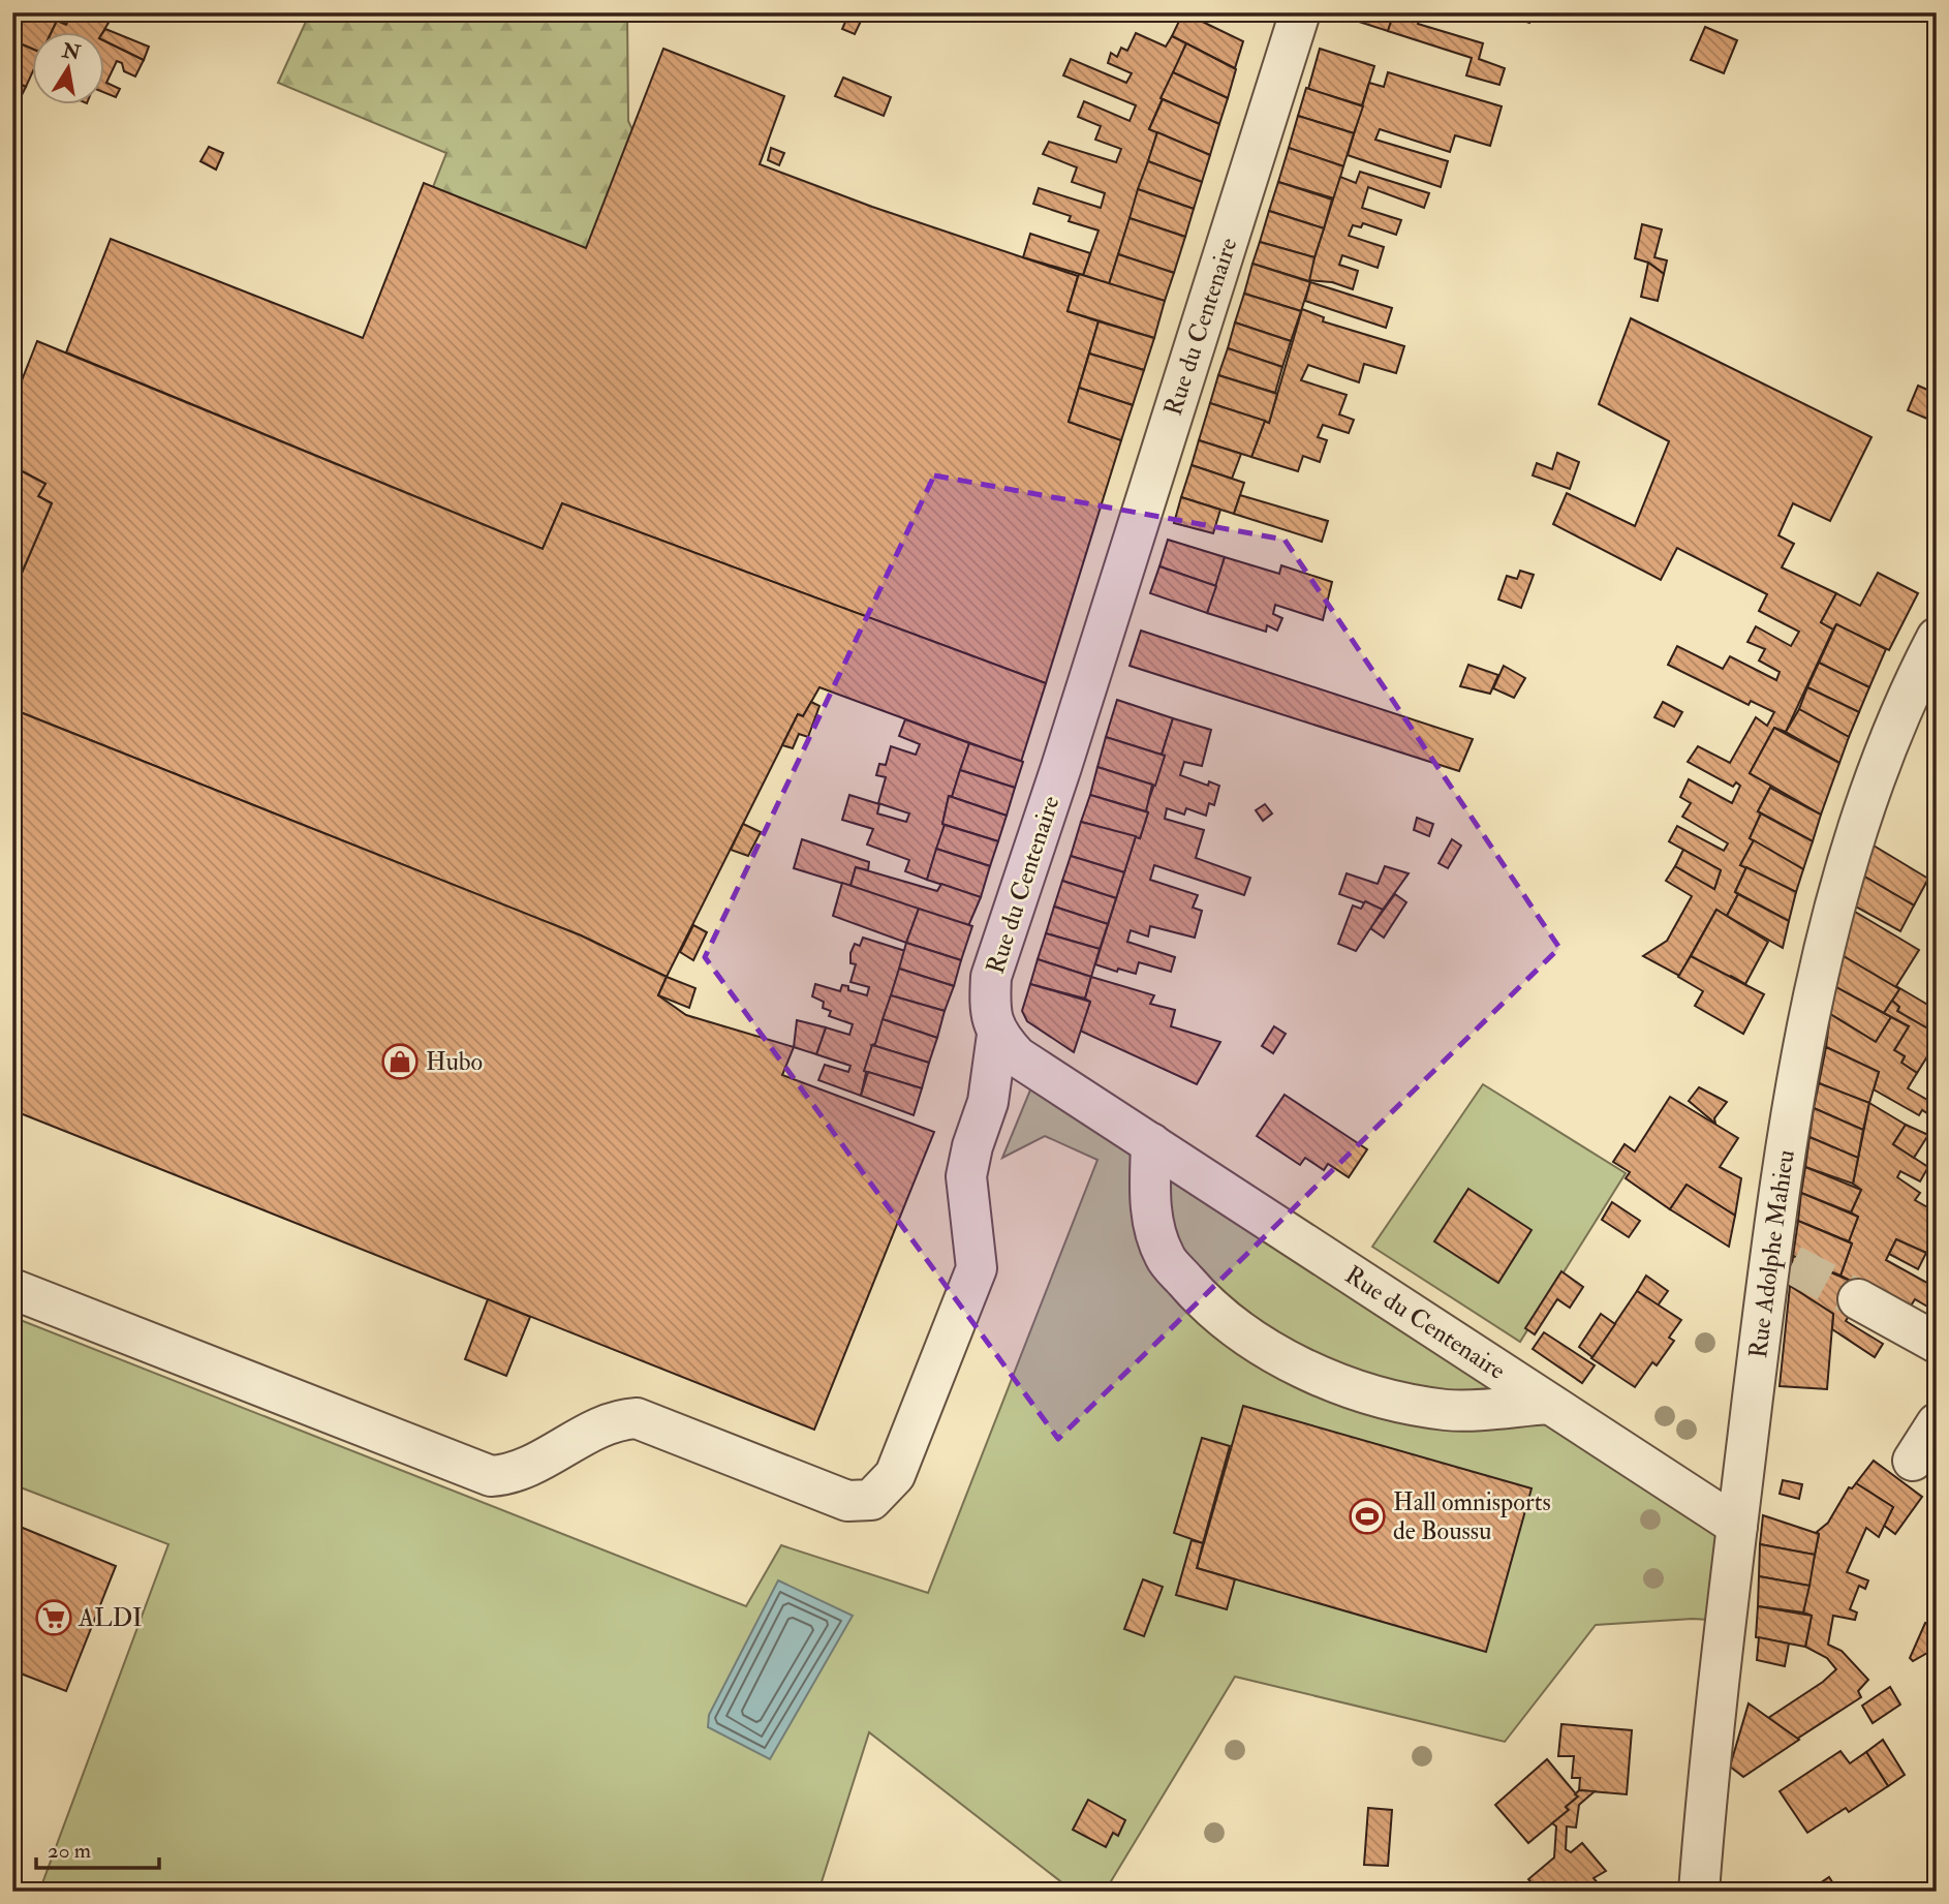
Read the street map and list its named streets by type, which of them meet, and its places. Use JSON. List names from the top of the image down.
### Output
{
  "streets": {
    "street": ["Rue du Centenaire", "Rue Adolphe Mahieu"]
  },
  "crossings": [
    ["Rue du Centenaire", "Rue Adolphe Mahieu"]
  ],
  "places": {
    "shop": ["Hubo"],
    "sports": ["Hall omnisports de Boussu"],
    "supermarket": ["ALDI"]
  },
  "scale_bar": "20 m",
  "north": "top"
}
